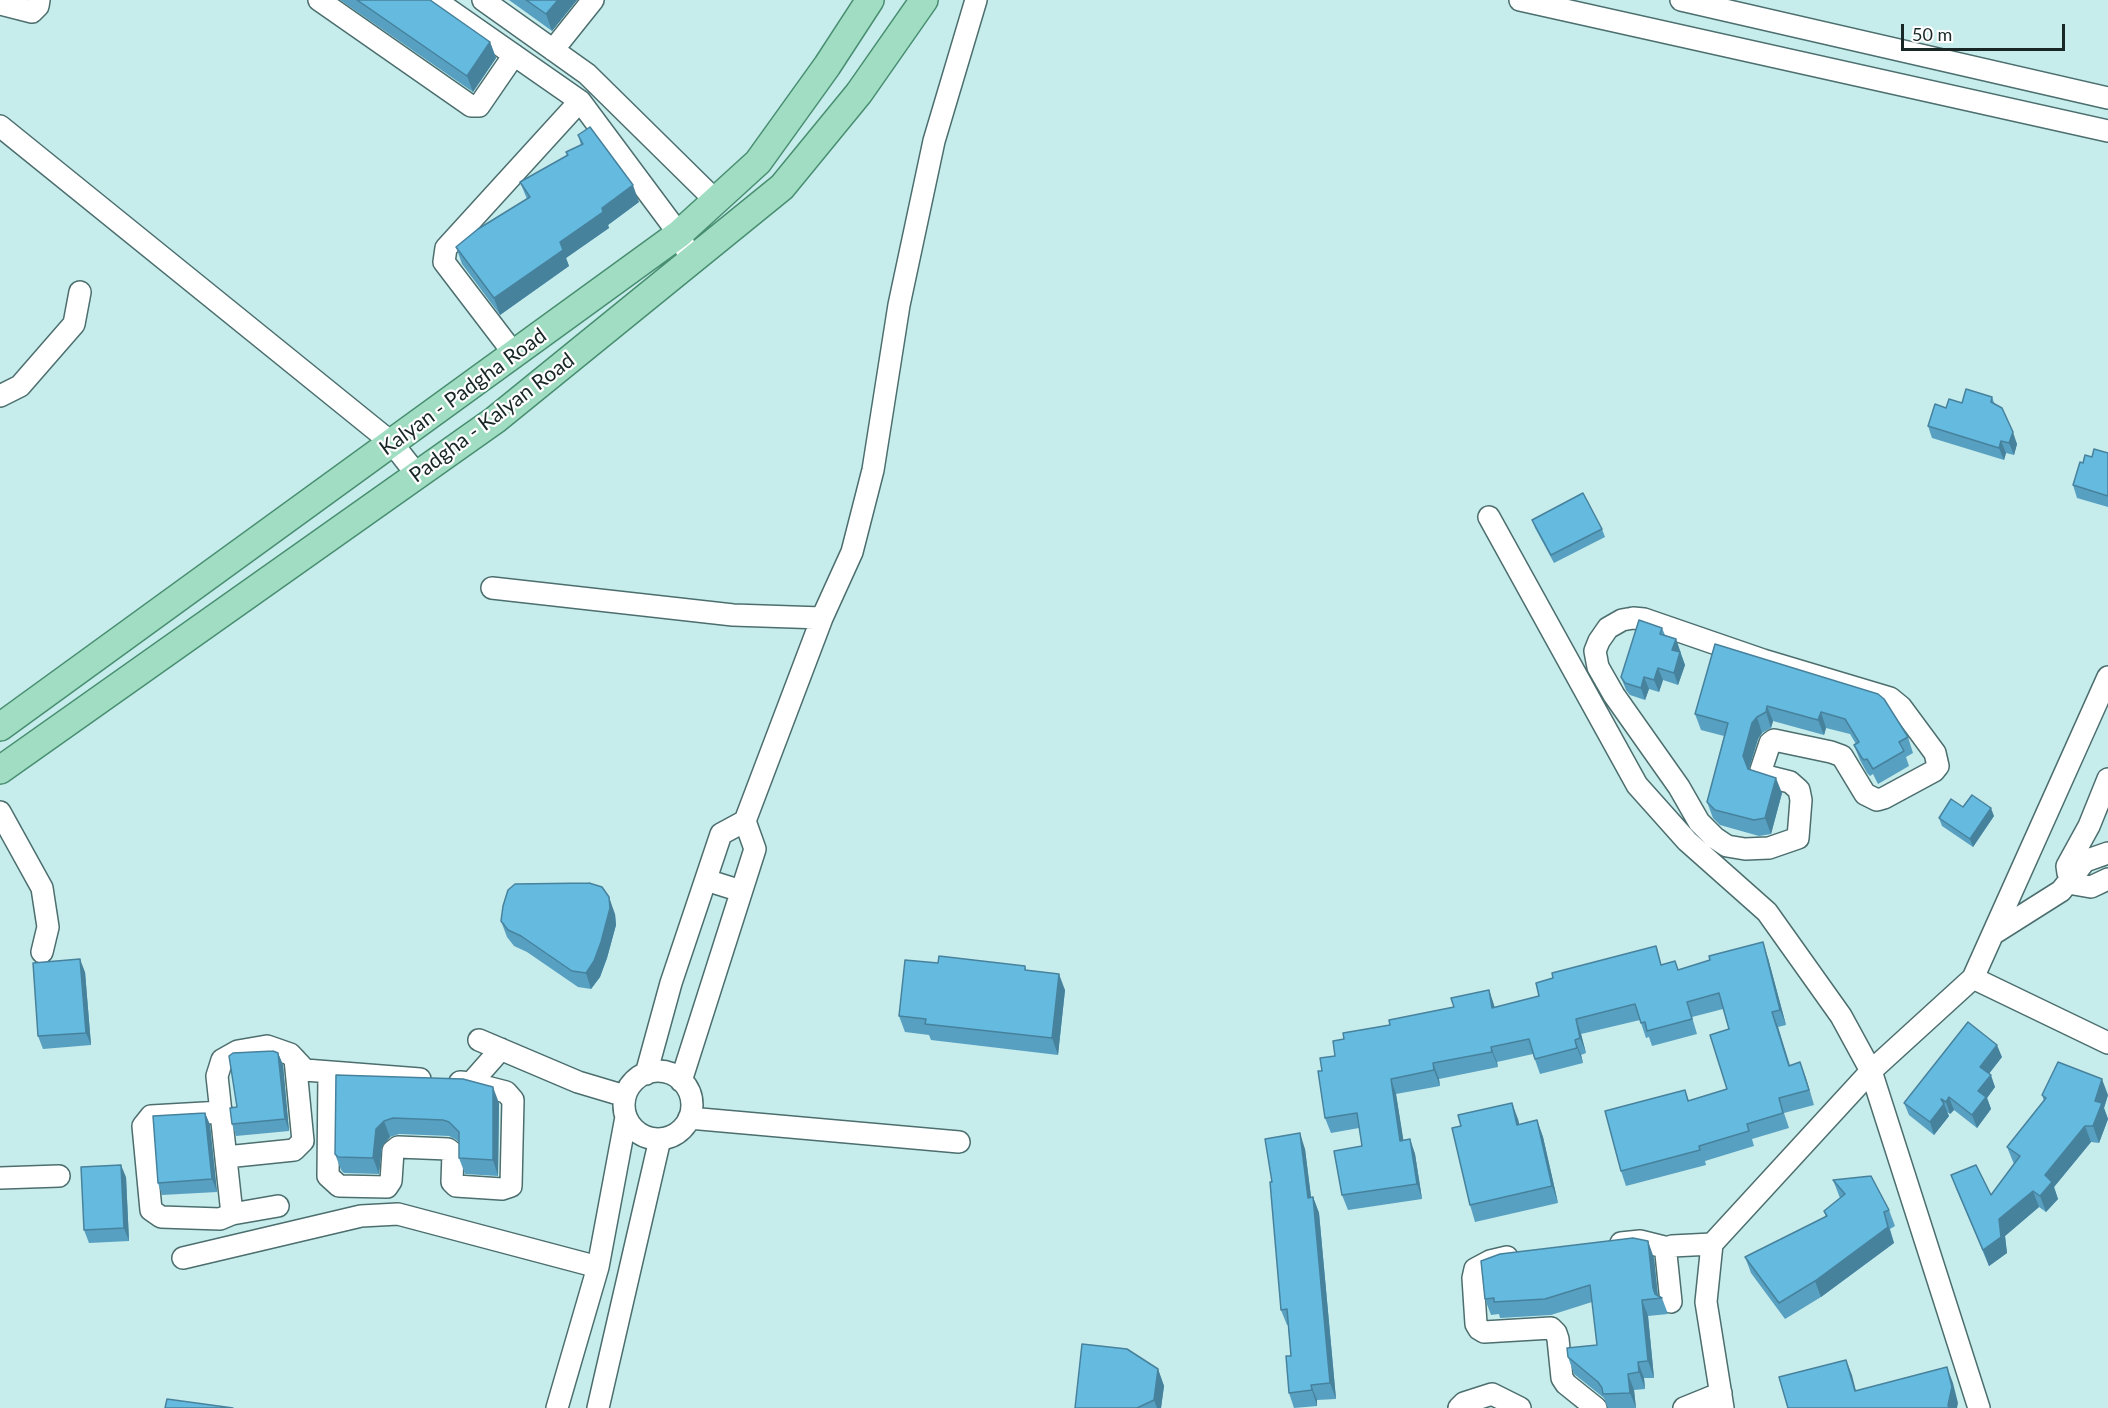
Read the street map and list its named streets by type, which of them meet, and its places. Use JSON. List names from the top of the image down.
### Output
{
  "streets": {
    "main road": ["Kalyan - Padgha Road", "Padgha - Kalyan Road"]
  },
  "scale_bar": "50 m"
}
